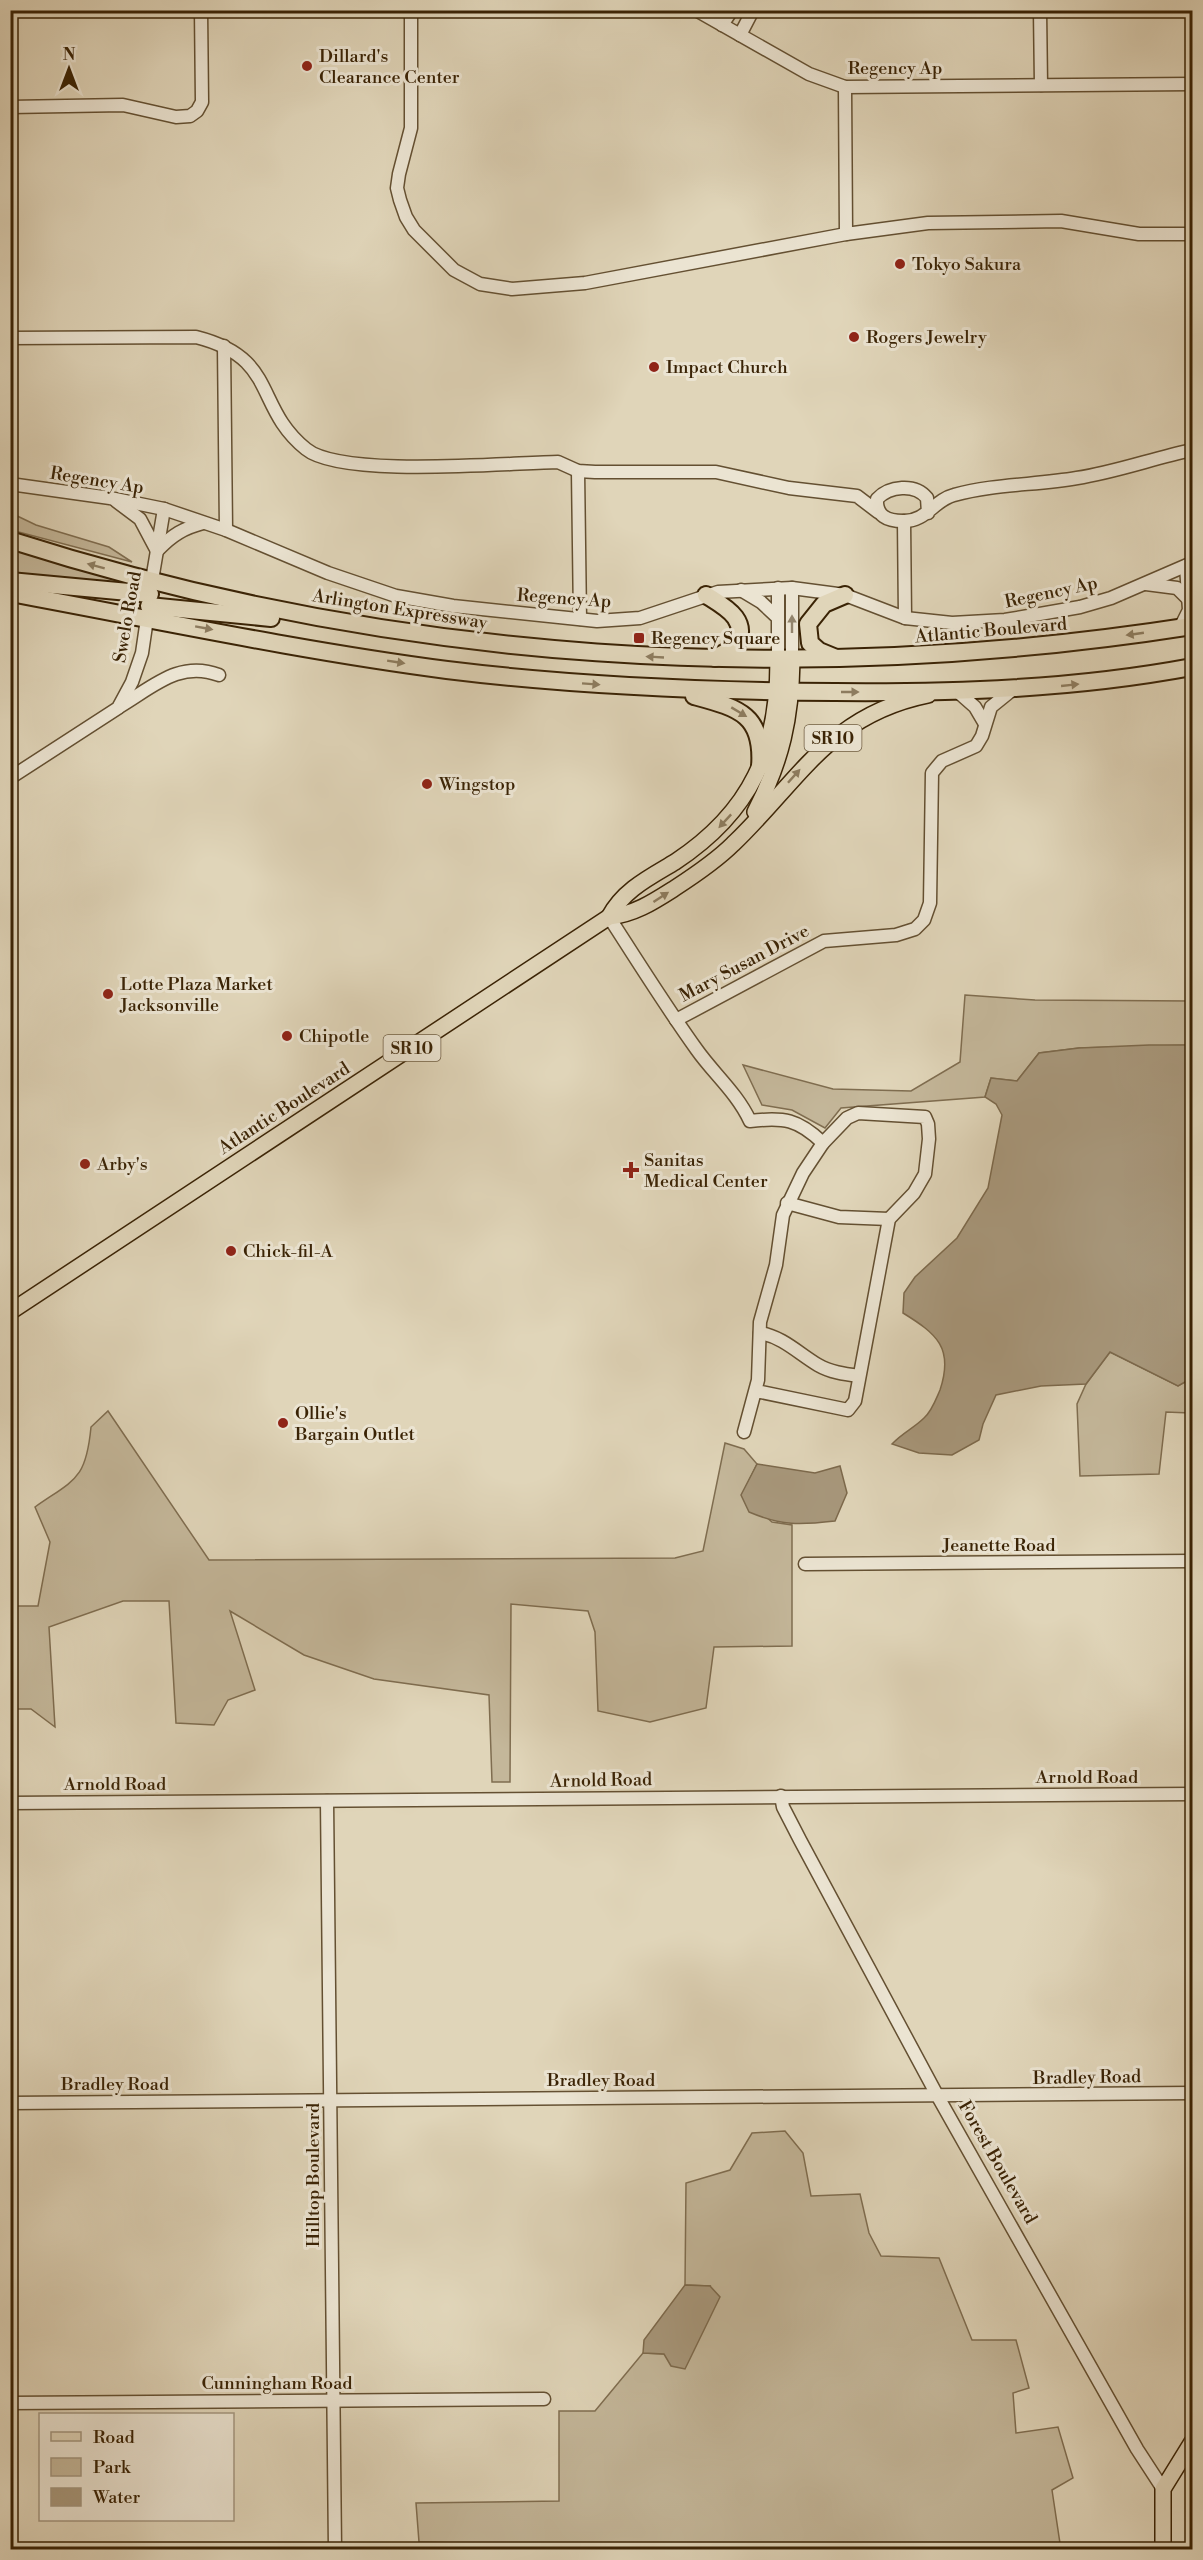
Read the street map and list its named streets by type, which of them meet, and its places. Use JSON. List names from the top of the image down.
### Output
{
  "streets": {
    "highway": ["Arlington Expressway", "Atlantic Boulevard", "SR 10"],
    "street": [
      "Regency Ap",
      "Swelo Road",
      "Mary Susan Drive",
      "Jeanette Road",
      "Arnold Road",
      "Bradley Road",
      "Forest Boulevard",
      "Hilltop Boulevard",
      "Cunningham Road"
    ]
  },
  "crossings": [
    ["Regency Ap", "Swelo Road"],
    ["Regency Ap", "Atlantic Boulevard"],
    ["Arlington Expressway", "Swelo Road"],
    ["Arlington Expressway", "Atlantic Boulevard"],
    ["Atlantic Boulevard", "Mary Susan Drive"],
    ["Arnold Road", "Forest Boulevard"],
    ["Arnold Road", "Hilltop Boulevard"],
    ["Bradley Road", "Forest Boulevard"],
    ["Bradley Road", "Hilltop Boulevard"],
    ["Hilltop Boulevard", "Cunningham Road"]
  ],
  "places": {
    "other": [
      "Dillard's Clearance Center",
      "Tokyo Sakura",
      "Rogers Jewelry",
      "Impact Church",
      "Wingstop",
      "Lotte Plaza Market Jacksonville",
      "Chipotle",
      "Arby's",
      "Chick-fil-A",
      "Ollie's Bargain Outlet"
    ],
    "transit": ["Regency Square"],
    "health": ["Sanitas Medical Center"]
  },
  "legend": ["Road", "Park", "Water"],
  "north": "top"
}
